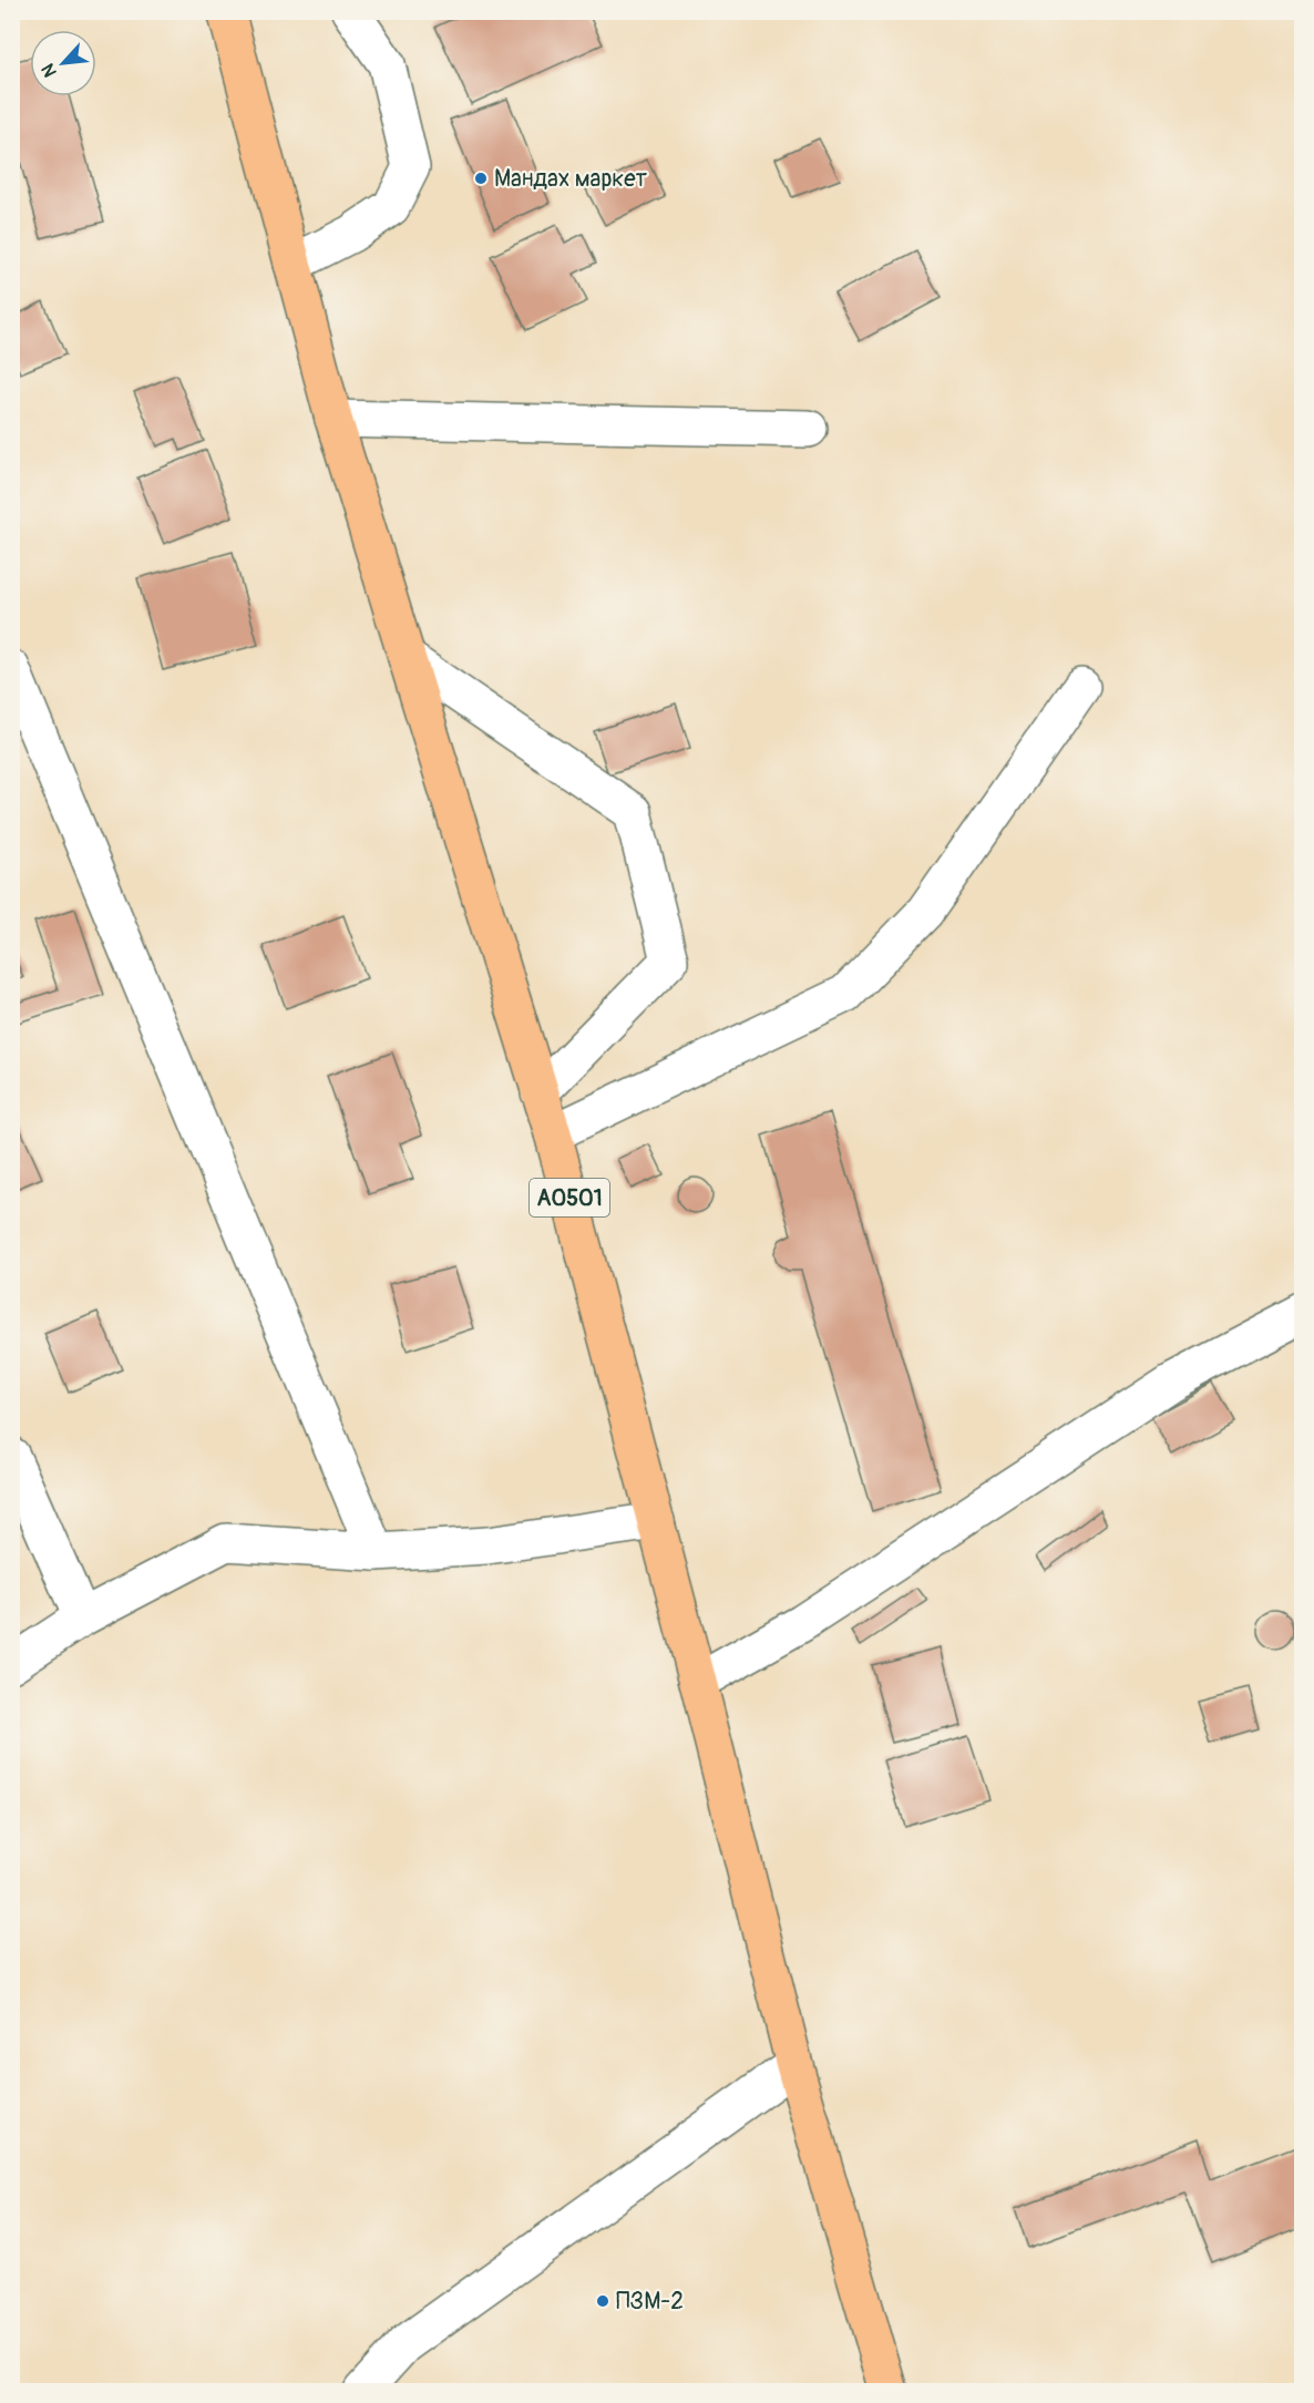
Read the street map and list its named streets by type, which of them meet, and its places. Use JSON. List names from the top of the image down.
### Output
{
  "streets": {
    "highway": ["A0501"]
  },
  "places": ["Мандах маркет", "ПЗМ-2"],
  "north": "bottom left"
}
